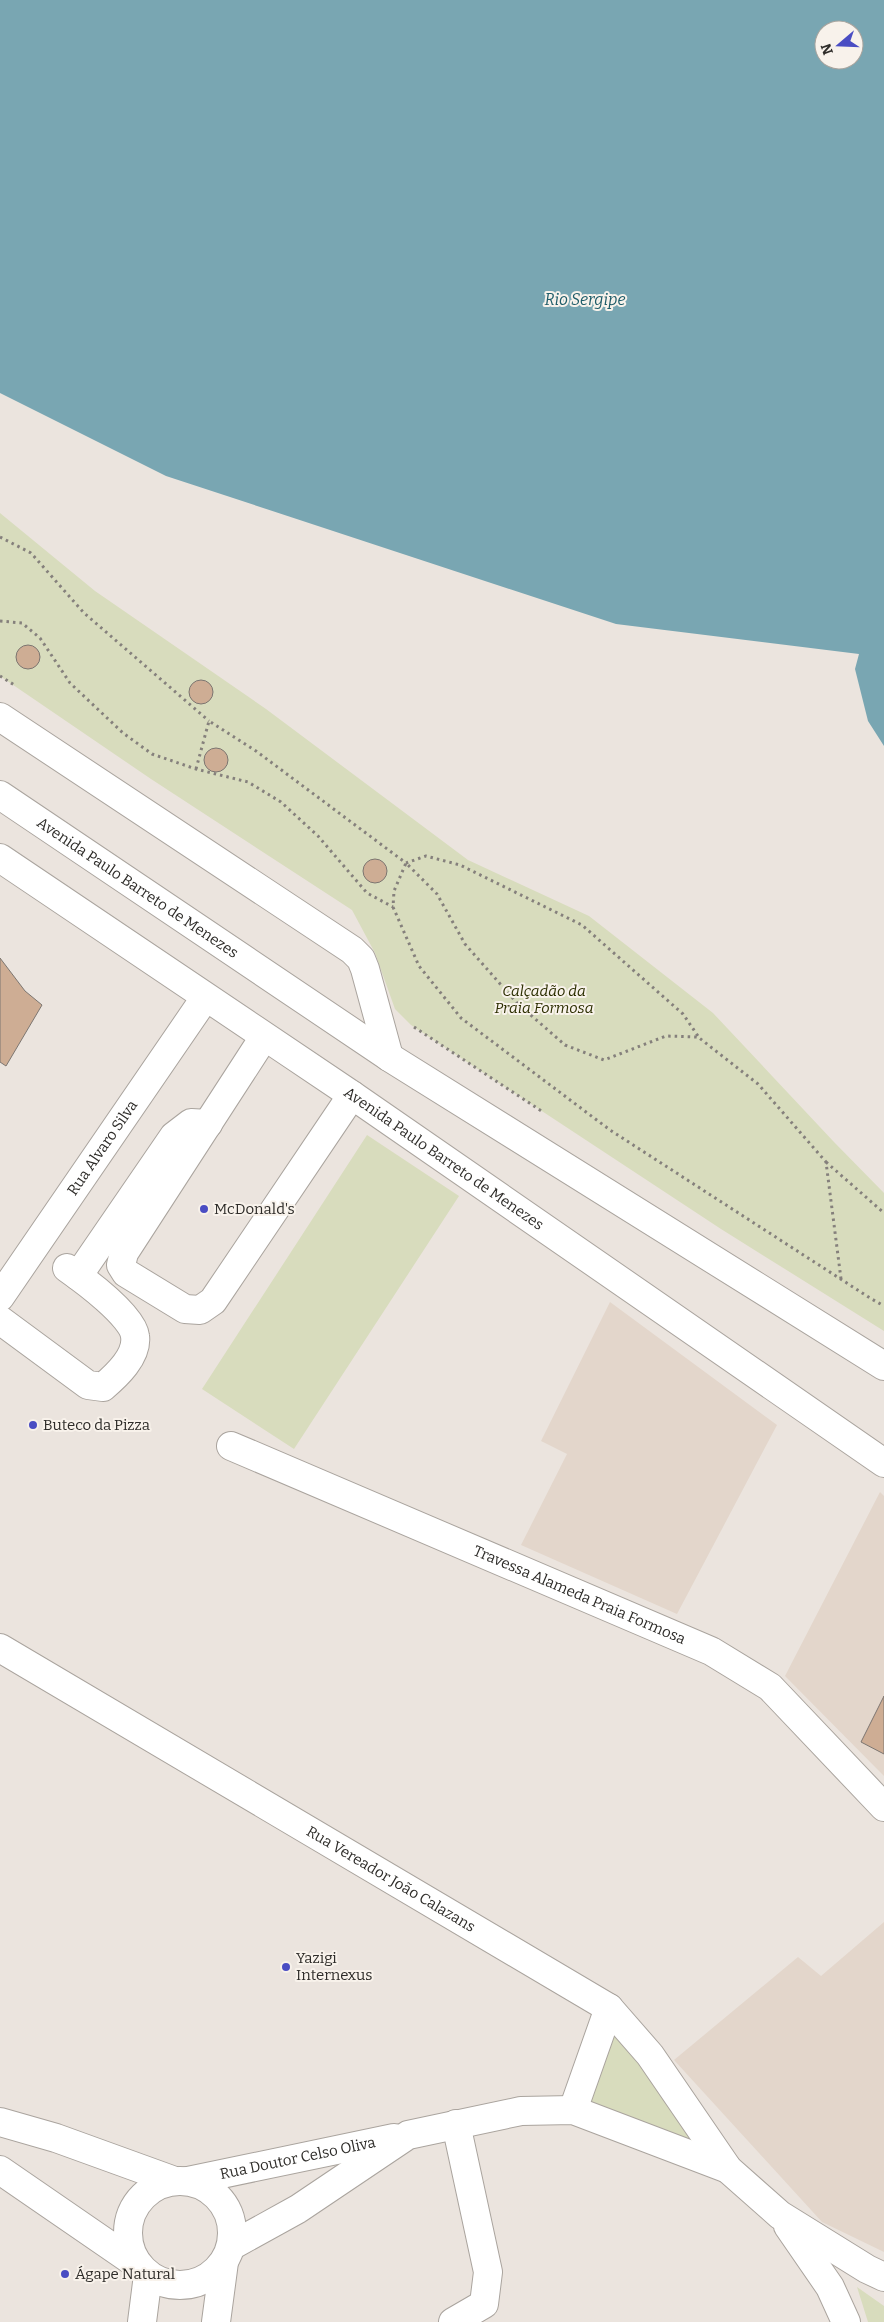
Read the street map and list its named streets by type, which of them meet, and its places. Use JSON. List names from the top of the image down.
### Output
{
  "streets": {
    "street": [
      "Avenida Paulo Barreto de Menezes",
      "Rua Alvaro Silva",
      "Travessa Alameda Praia Formosa",
      "Rua Vereador João Calazans",
      "Rua Doutor Celso Oliva"
    ]
  },
  "crossings": [
    ["Avenida Paulo Barreto de Menezes", "Rua Alvaro Silva"],
    ["Rua Vereador João Calazans", "Rua Doutor Celso Oliva"]
  ],
  "water": ["Rio Sergipe"],
  "parks": ["Calçadão da Praia Formosa"],
  "places": [
    "McDonald's",
    "Buteco da Pizza",
    "Yazigi Internexus",
    "Ágape Natural"
  ],
  "north": "left"
}
